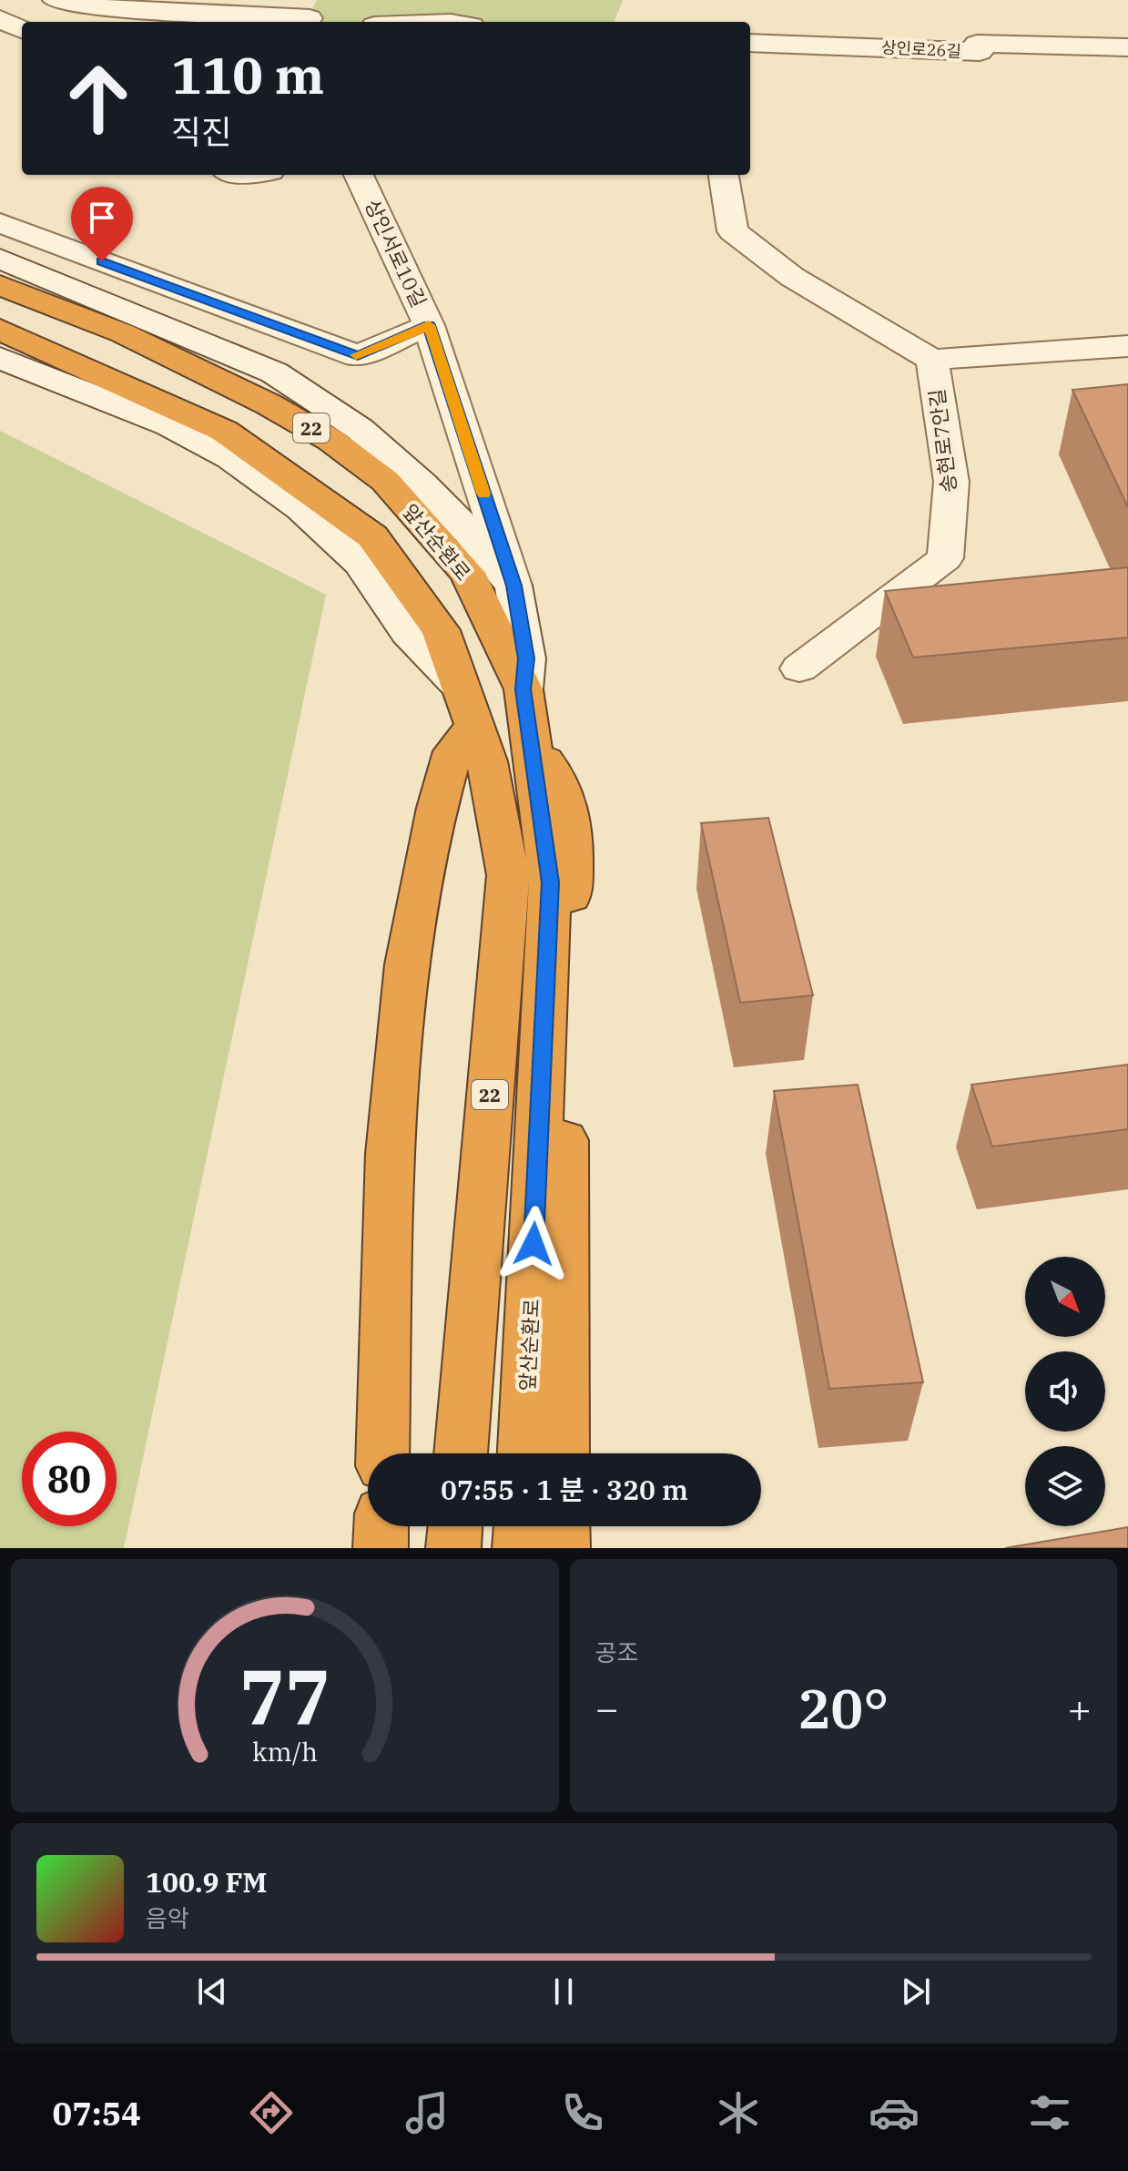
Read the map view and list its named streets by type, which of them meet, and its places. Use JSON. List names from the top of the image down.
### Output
{
  "streets": {
    "highway": ["22", "앞산순환로"],
    "street": ["상인로26길", "상인서로10길", "송현로7안길"]
  },
  "crossings": [
    ["상인서로10길", "앞산순환로"]
  ],
  "north": "bottom right",
  "page": {
    "turn": ["110 m", "직진"],
    "limit": "80",
    "trip": "07:55 · 1 분 · 320 m",
    "tile": "공조",
    "heat": ["−", "20°", "+"],
    "song": ["100.9 FM", "음악"],
    "tabs": "07:54",
    "gauge": ["77", "km/h"]
  }
}
